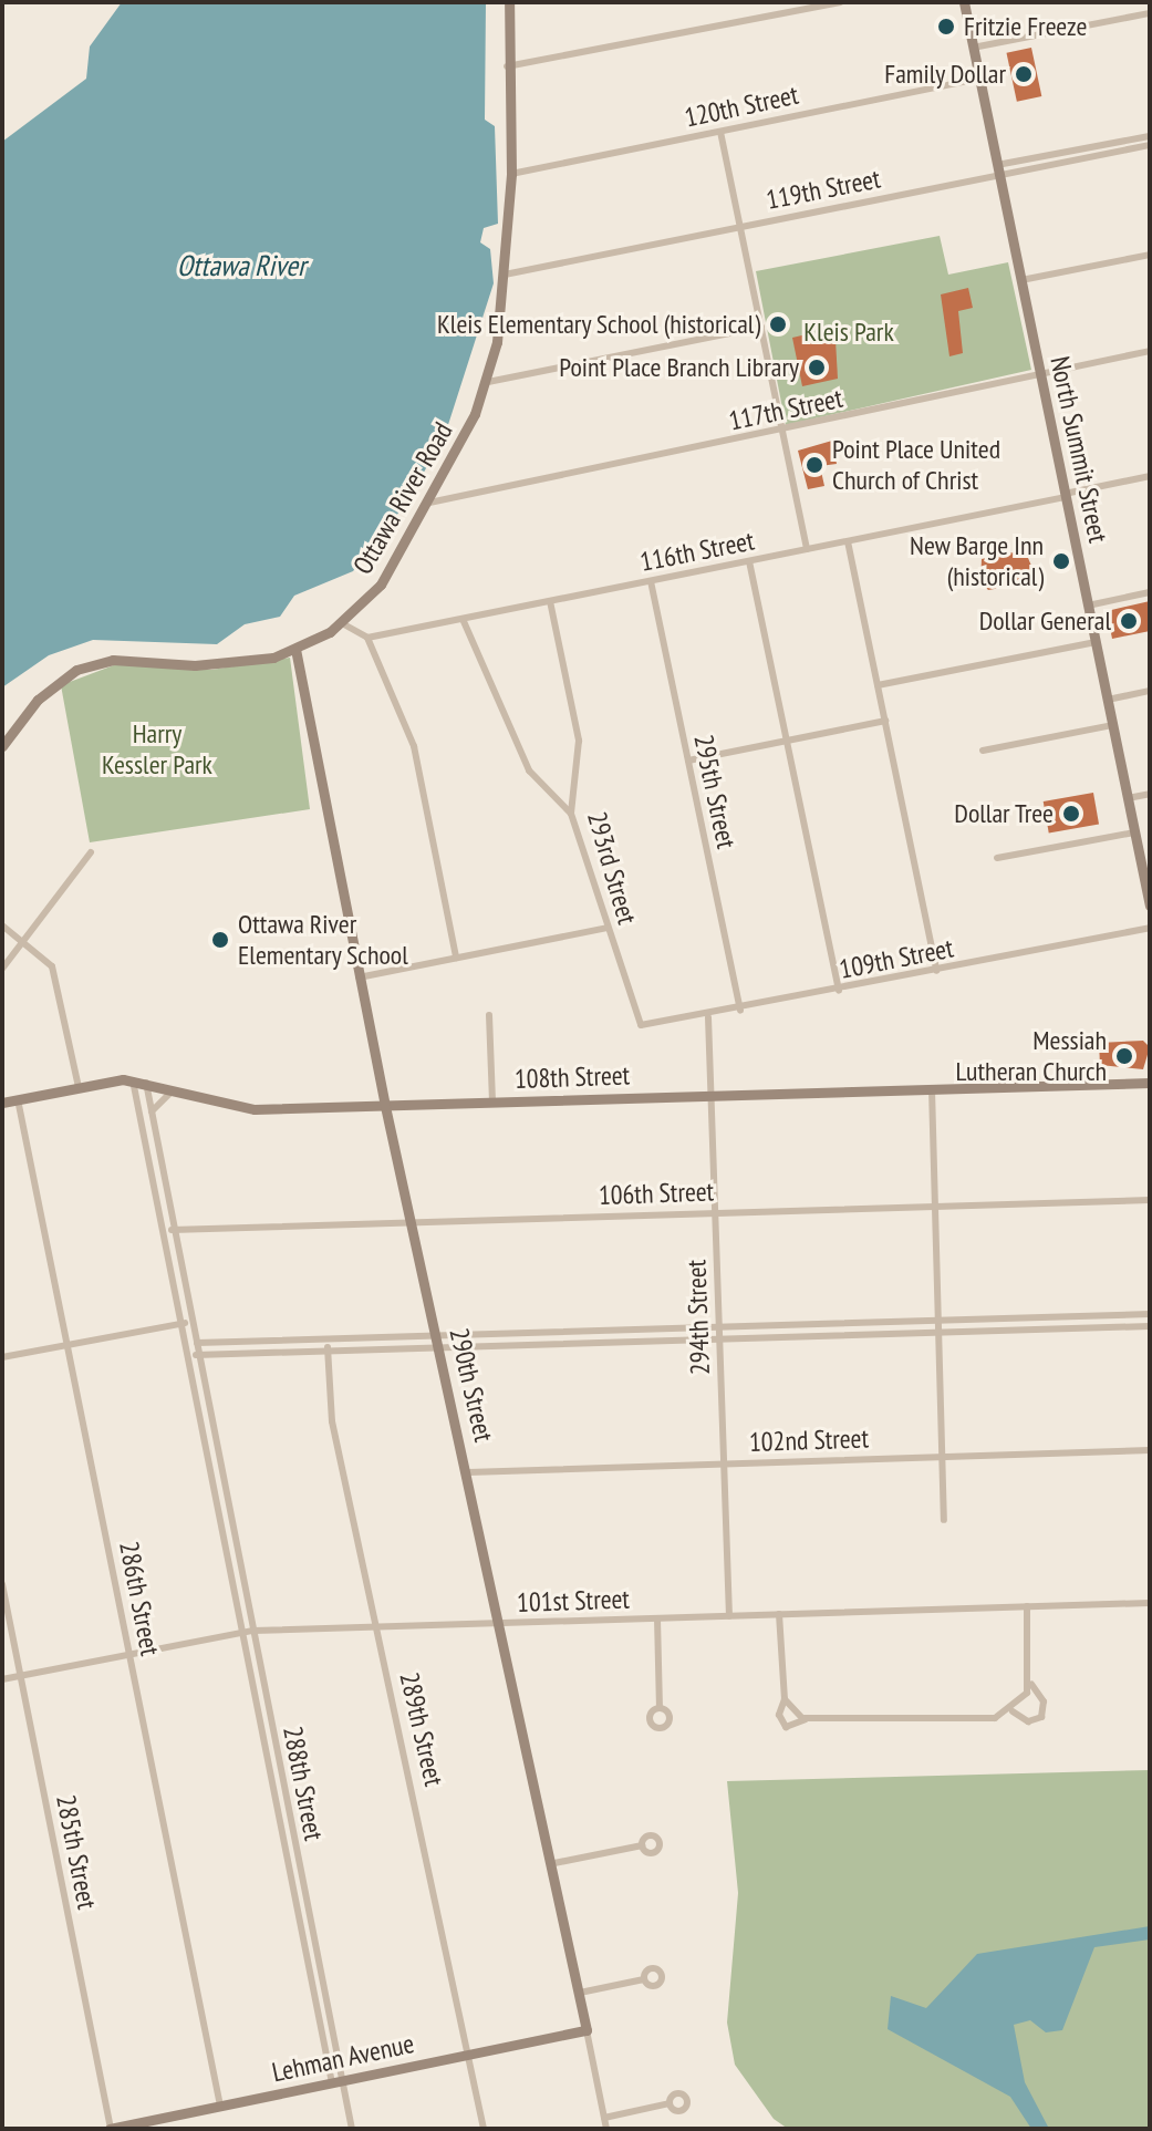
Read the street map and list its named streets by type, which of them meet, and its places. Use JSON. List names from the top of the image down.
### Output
{
  "streets": {
    "street": [
      "120th Street",
      "119th Street",
      "117th Street",
      "North Summit Street",
      "Ottawa River Road",
      "116th Street",
      "295th Street",
      "293rd Street",
      "109th Street",
      "108th Street",
      "106th Street",
      "294th Street",
      "290th Street",
      "102nd Street",
      "286th Street",
      "101st Street",
      "289th Street",
      "288th Street",
      "285th Street",
      "Lehman Avenue"
    ]
  },
  "crossings": [
    ["120th Street", "North Summit Street"],
    ["120th Street", "Ottawa River Road"],
    ["119th Street", "North Summit Street"],
    ["119th Street", "Ottawa River Road"],
    ["117th Street", "North Summit Street"],
    ["117th Street", "Ottawa River Road"],
    ["North Summit Street", "116th Street"],
    ["Ottawa River Road", "290th Street"],
    ["116th Street", "295th Street"],
    ["116th Street", "293rd Street"],
    ["295th Street", "109th Street"],
    ["293rd Street", "109th Street"],
    ["109th Street", "294th Street"],
    ["108th Street", "294th Street"],
    ["108th Street", "290th Street"],
    ["108th Street", "286th Street"],
    ["108th Street", "288th Street"],
    ["106th Street", "294th Street"],
    ["106th Street", "290th Street"],
    ["106th Street", "288th Street"],
    ["294th Street", "102nd Street"],
    ["294th Street", "101st Street"],
    ["290th Street", "102nd Street"],
    ["290th Street", "101st Street"],
    ["290th Street", "Lehman Avenue"],
    ["286th Street", "101st Street"],
    ["286th Street", "Lehman Avenue"],
    ["101st Street", "289th Street"],
    ["101st Street", "288th Street"],
    ["101st Street", "285th Street"],
    ["289th Street", "Lehman Avenue"],
    ["288th Street", "Lehman Avenue"],
    ["285th Street", "Lehman Avenue"]
  ],
  "water": ["Ottawa River"],
  "parks": ["Kleis Park", "Harry Kessler Park"],
  "places": [
    "Fritzie Freeze",
    "Family Dollar",
    "Kleis Elementary School (historical)",
    "Point Place Branch Library",
    "Point Place United Church of Christ",
    "New Barge Inn (historical)",
    "Dollar General",
    "Dollar Tree",
    "Ottawa River Elementary School",
    "Messiah Lutheran Church"
  ]
}
